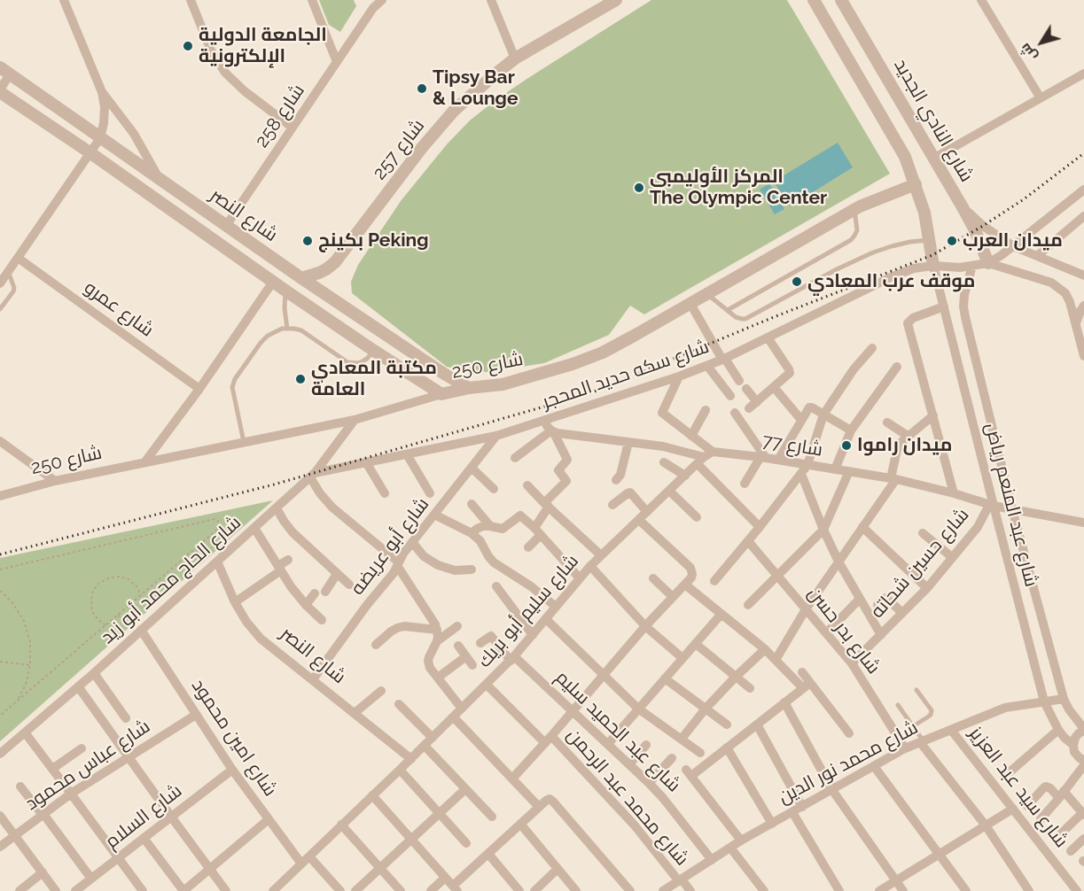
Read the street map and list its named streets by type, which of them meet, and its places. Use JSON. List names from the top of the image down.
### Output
{
  "streets": {
    "street": [
      "شارع 258",
      "شارع النادي الجديد",
      "شارع 257",
      "شارع النصر",
      "شارع عمرو",
      "شارع 250",
      "شارع سكه حديد المحجر",
      "شارع 77",
      "شارع عبد المنعم رياض",
      "شارع أبو عريضه",
      "شارع حسين شحاته",
      "شارع الحاج محمد أبو زيد",
      "شارع سليم أبو بريك",
      "شارع بدر حسن",
      "شارع عبد الحميد سليم",
      "شارع امين محمود",
      "شارع محمد نور الدين",
      "شارع عباس محمود",
      "شارع سيد عبد العزيز",
      "شارع محمد عبد الرحمن",
      "شارع السلام"
    ]
  },
  "crossings": [
    ["شارع 258", "شارع النصر"],
    ["شارع 257", "شارع النصر"],
    ["شارع النصر", "شارع 250"],
    ["شارع النصر", "شارع أبو عريضه"],
    ["شارع النصر", "شارع الحاج محمد أبو زيد"],
    ["شارع النصر", "شارع سليم أبو بريك"],
    ["شارع 250", "شارع الحاج محمد أبو زيد"],
    ["شارع سكه حديد المحجر", "شارع عبد المنعم رياض"],
    ["شارع سكه حديد المحجر", "شارع أبو عريضه"],
    ["شارع سكه حديد المحجر", "شارع الحاج محمد أبو زيد"],
    ["شارع 77", "شارع عبد المنعم رياض"],
    ["شارع 77", "شارع حسين شحاته"],
    ["شارع 77", "شارع سليم أبو بريك"],
    ["شارع عبد المنعم رياض", "شارع حسين شحاته"],
    ["شارع عبد المنعم رياض", "شارع محمد نور الدين"],
    ["شارع حسين شحاته", "شارع بدر حسن"],
    ["شارع الحاج محمد أبو زيد", "شارع امين محمود"],
    ["شارع سليم أبو بريك", "شارع عبد الحميد سليم"],
    ["شارع سليم أبو بريك", "شارع امين محمود"],
    ["شارع سليم أبو بريك", "شارع محمد عبد الرحمن"],
    ["شارع بدر حسن", "شارع محمد نور الدين"],
    ["شارع عبد الحميد سليم", "شارع محمد نور الدين"],
    ["شارع امين محمود", "شارع عباس محمود"],
    ["شارع امين محمود", "شارع السلام"],
    ["شارع محمد نور الدين", "شارع سيد عبد العزيز"],
    ["شارع محمد نور الدين", "شارع محمد عبد الرحمن"]
  ],
  "places": [
    "الجامعة الدولية الإلكترونية",
    "Tipsy Bar & Lounge",
    "المركز الأوليمبى The Olympic Center",
    "بكينج Peking",
    "ميدان العرب",
    "موقف عرب المعادي",
    "مكتبة المعادي العامة",
    "ميدان راموا"
  ],
  "north": "bottom left"
}
